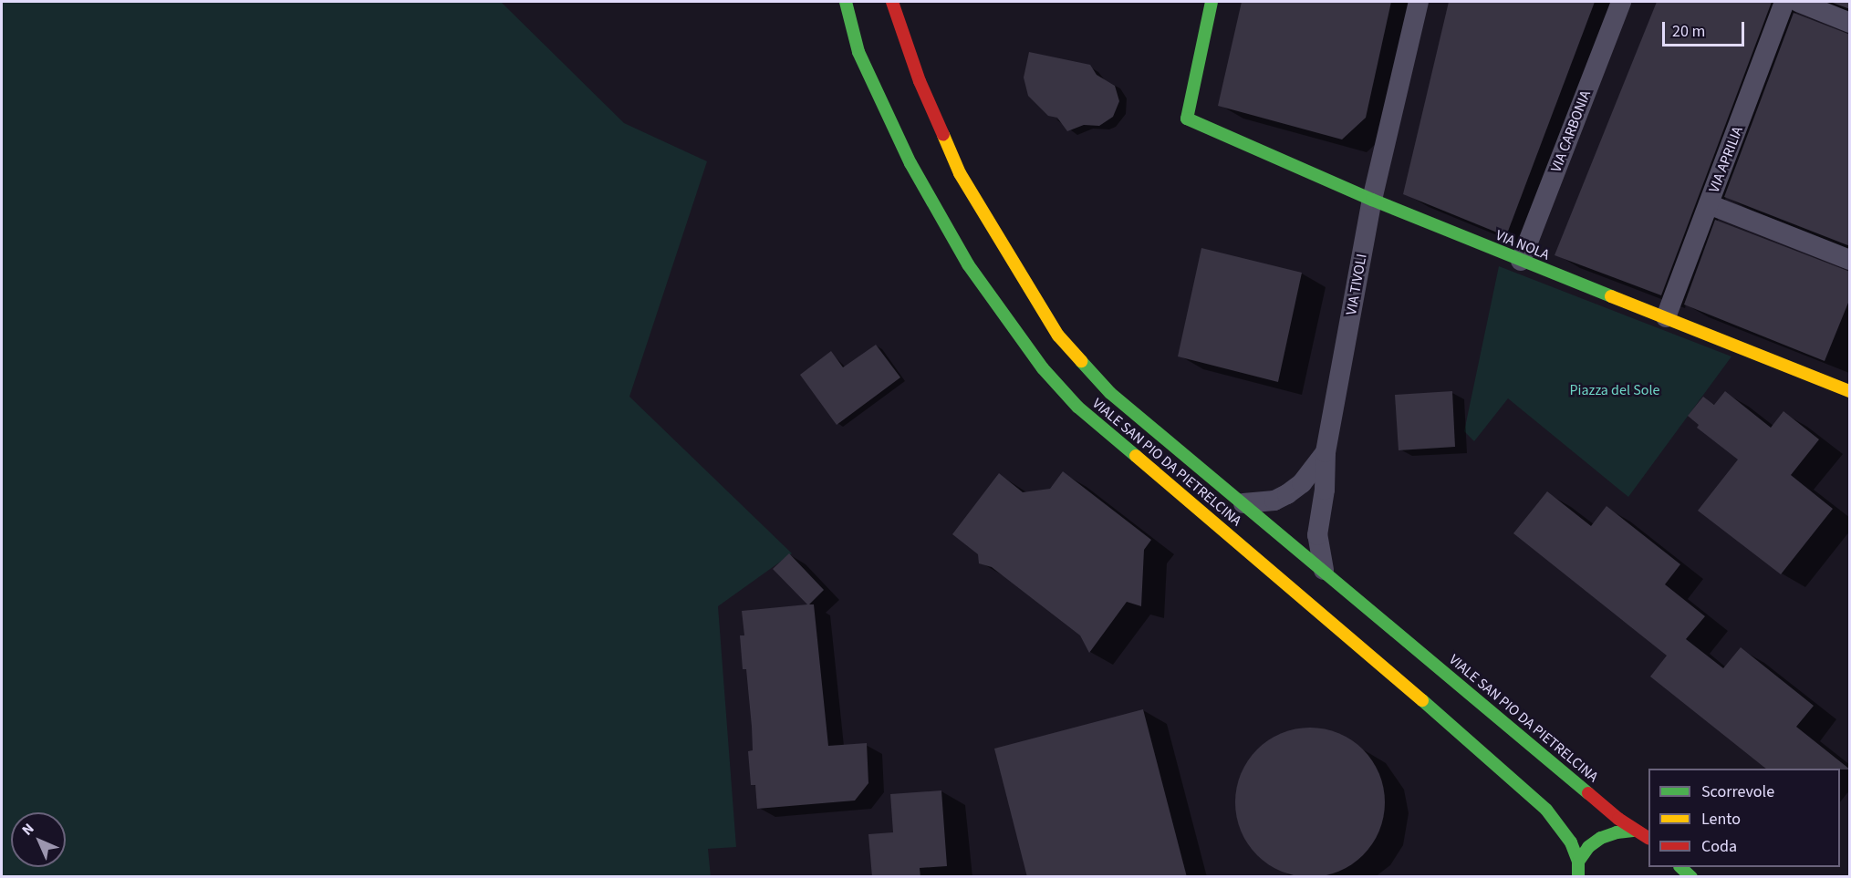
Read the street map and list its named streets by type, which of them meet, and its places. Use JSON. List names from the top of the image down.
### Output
{
  "streets": {
    "main road": ["VIA NOLA", "VIALE SAN PIO DA PIETRELCINA"],
    "street": ["VIA CARBONIA", "VIA APRILIA", "VIA TIVOLI"]
  },
  "crossings": [
    ["VIA CARBONIA", "VIA NOLA"],
    ["VIA APRILIA", "VIA NOLA"],
    ["VIA NOLA", "VIA TIVOLI"],
    ["VIA TIVOLI", "VIALE SAN PIO DA PIETRELCINA"]
  ],
  "parks": ["Piazza del Sole"],
  "legend": ["Scorrevole", "Lento", "Coda"],
  "scale_bar": "20 m",
  "north": "top left"
}
